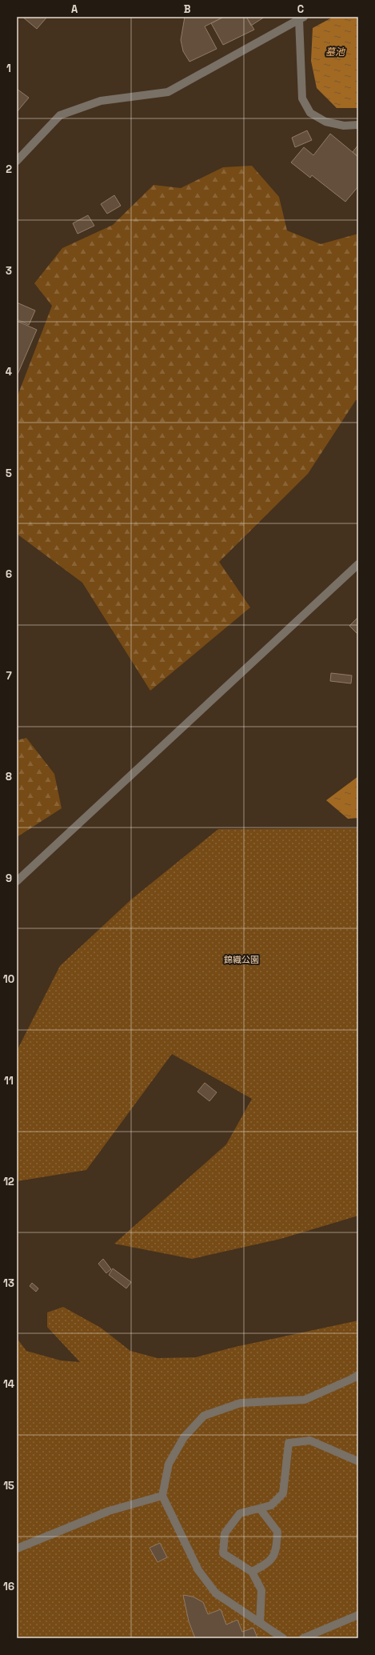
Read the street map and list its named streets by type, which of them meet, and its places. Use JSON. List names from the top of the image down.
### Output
{
  "water": ["墓池"],
  "parks": ["錦織公園"],
  "grid": {
    "columns": ["A", "B", "C"],
    "rows": [
      "1",
      "2",
      "3",
      "4",
      "5",
      "6",
      "7",
      "8",
      "9",
      "10",
      "11",
      "12",
      "13",
      "14",
      "15",
      "16"
    ]
  }
}
